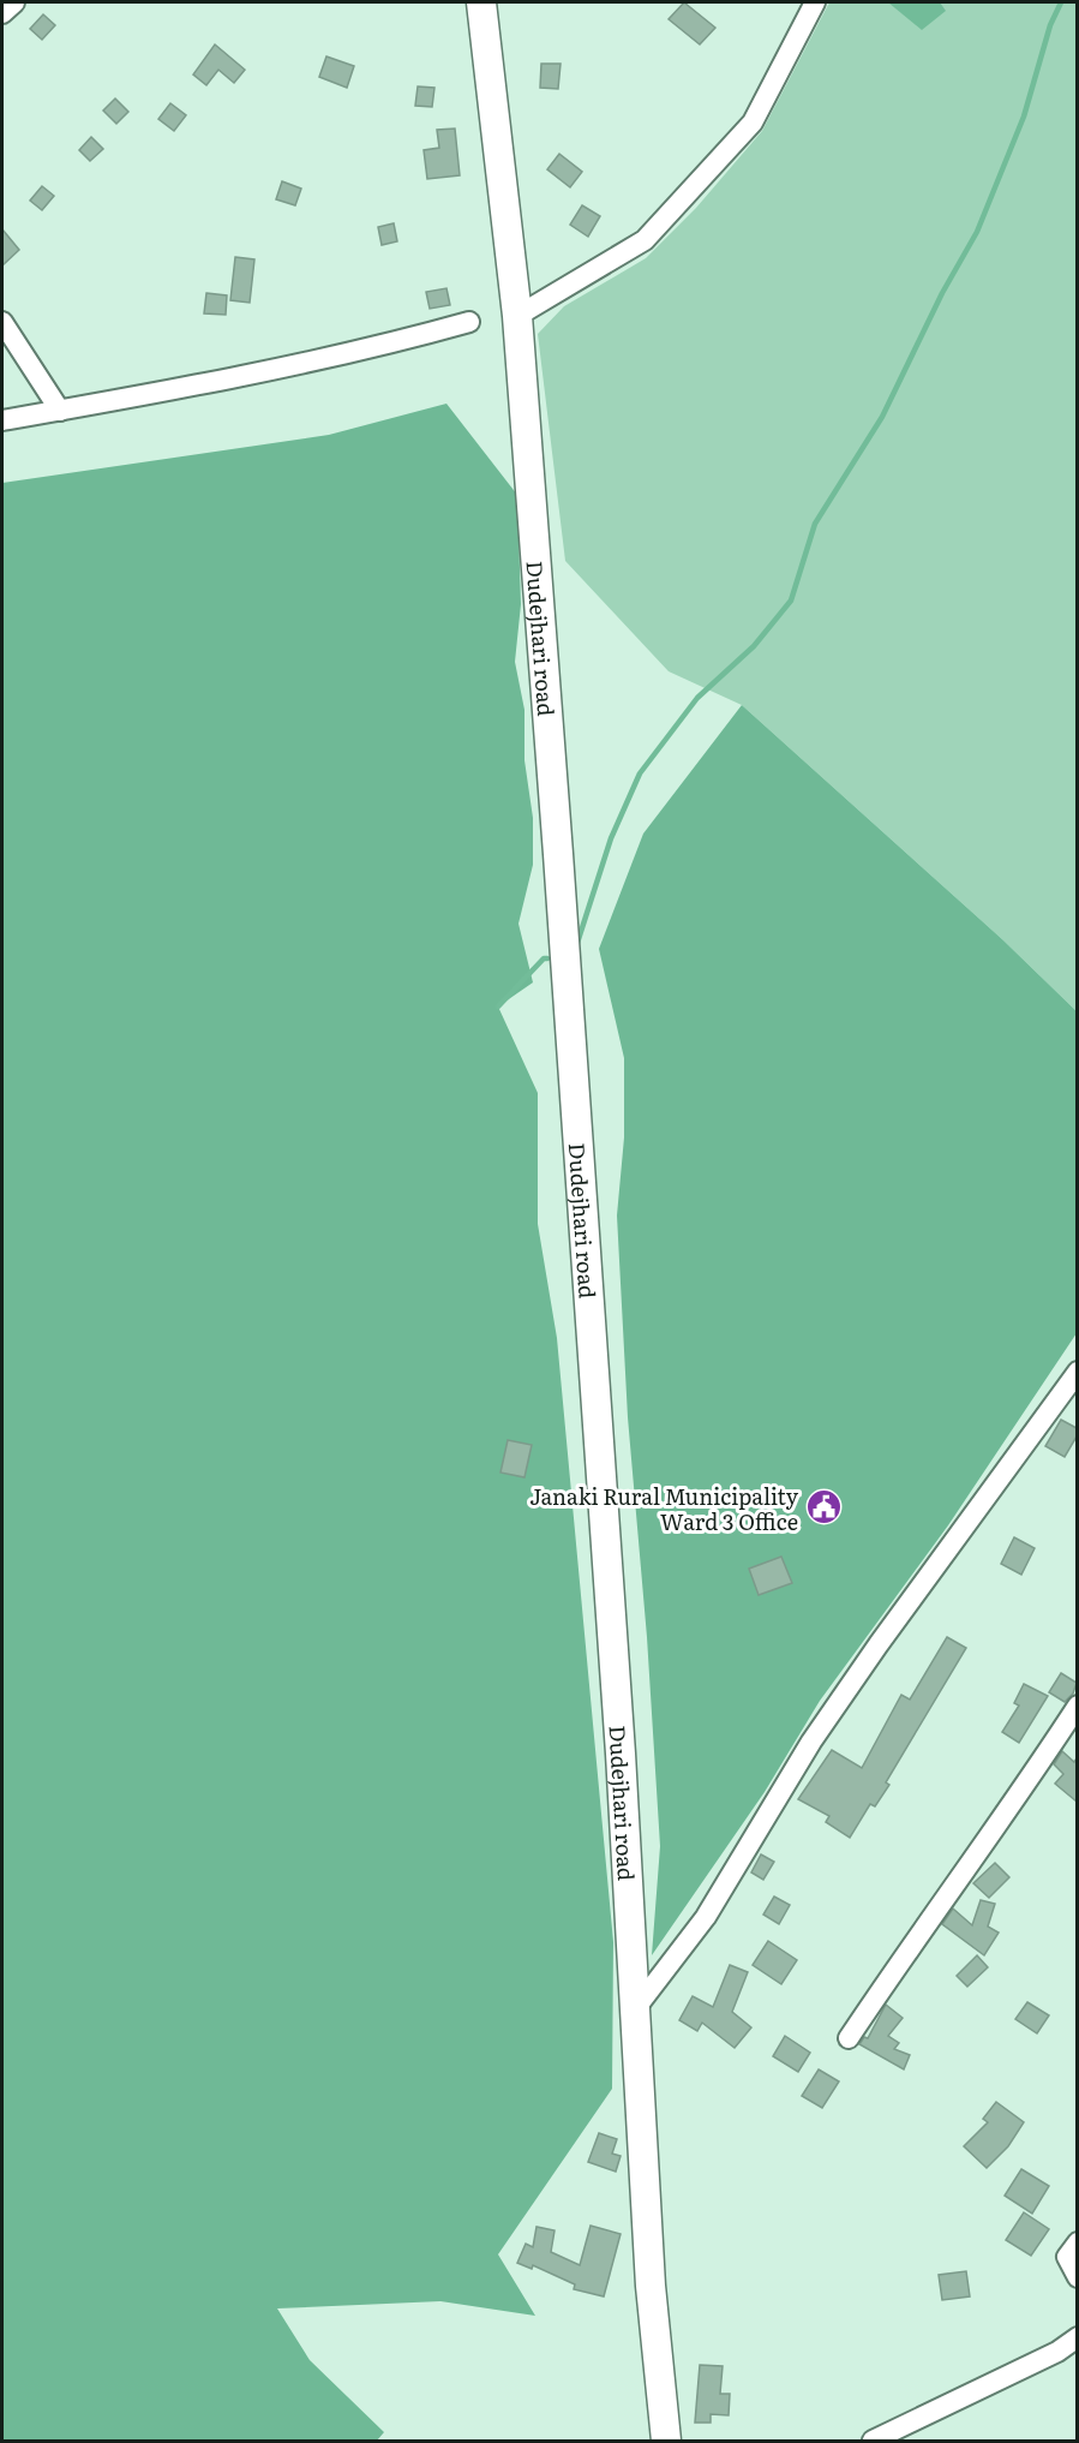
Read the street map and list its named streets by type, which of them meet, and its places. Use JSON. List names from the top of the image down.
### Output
{
  "streets": {
    "street": ["Dudejhari road"]
  },
  "places": {
    "public building": ["Janaki Rural Municipality Ward 3 Office"]
  }
}
